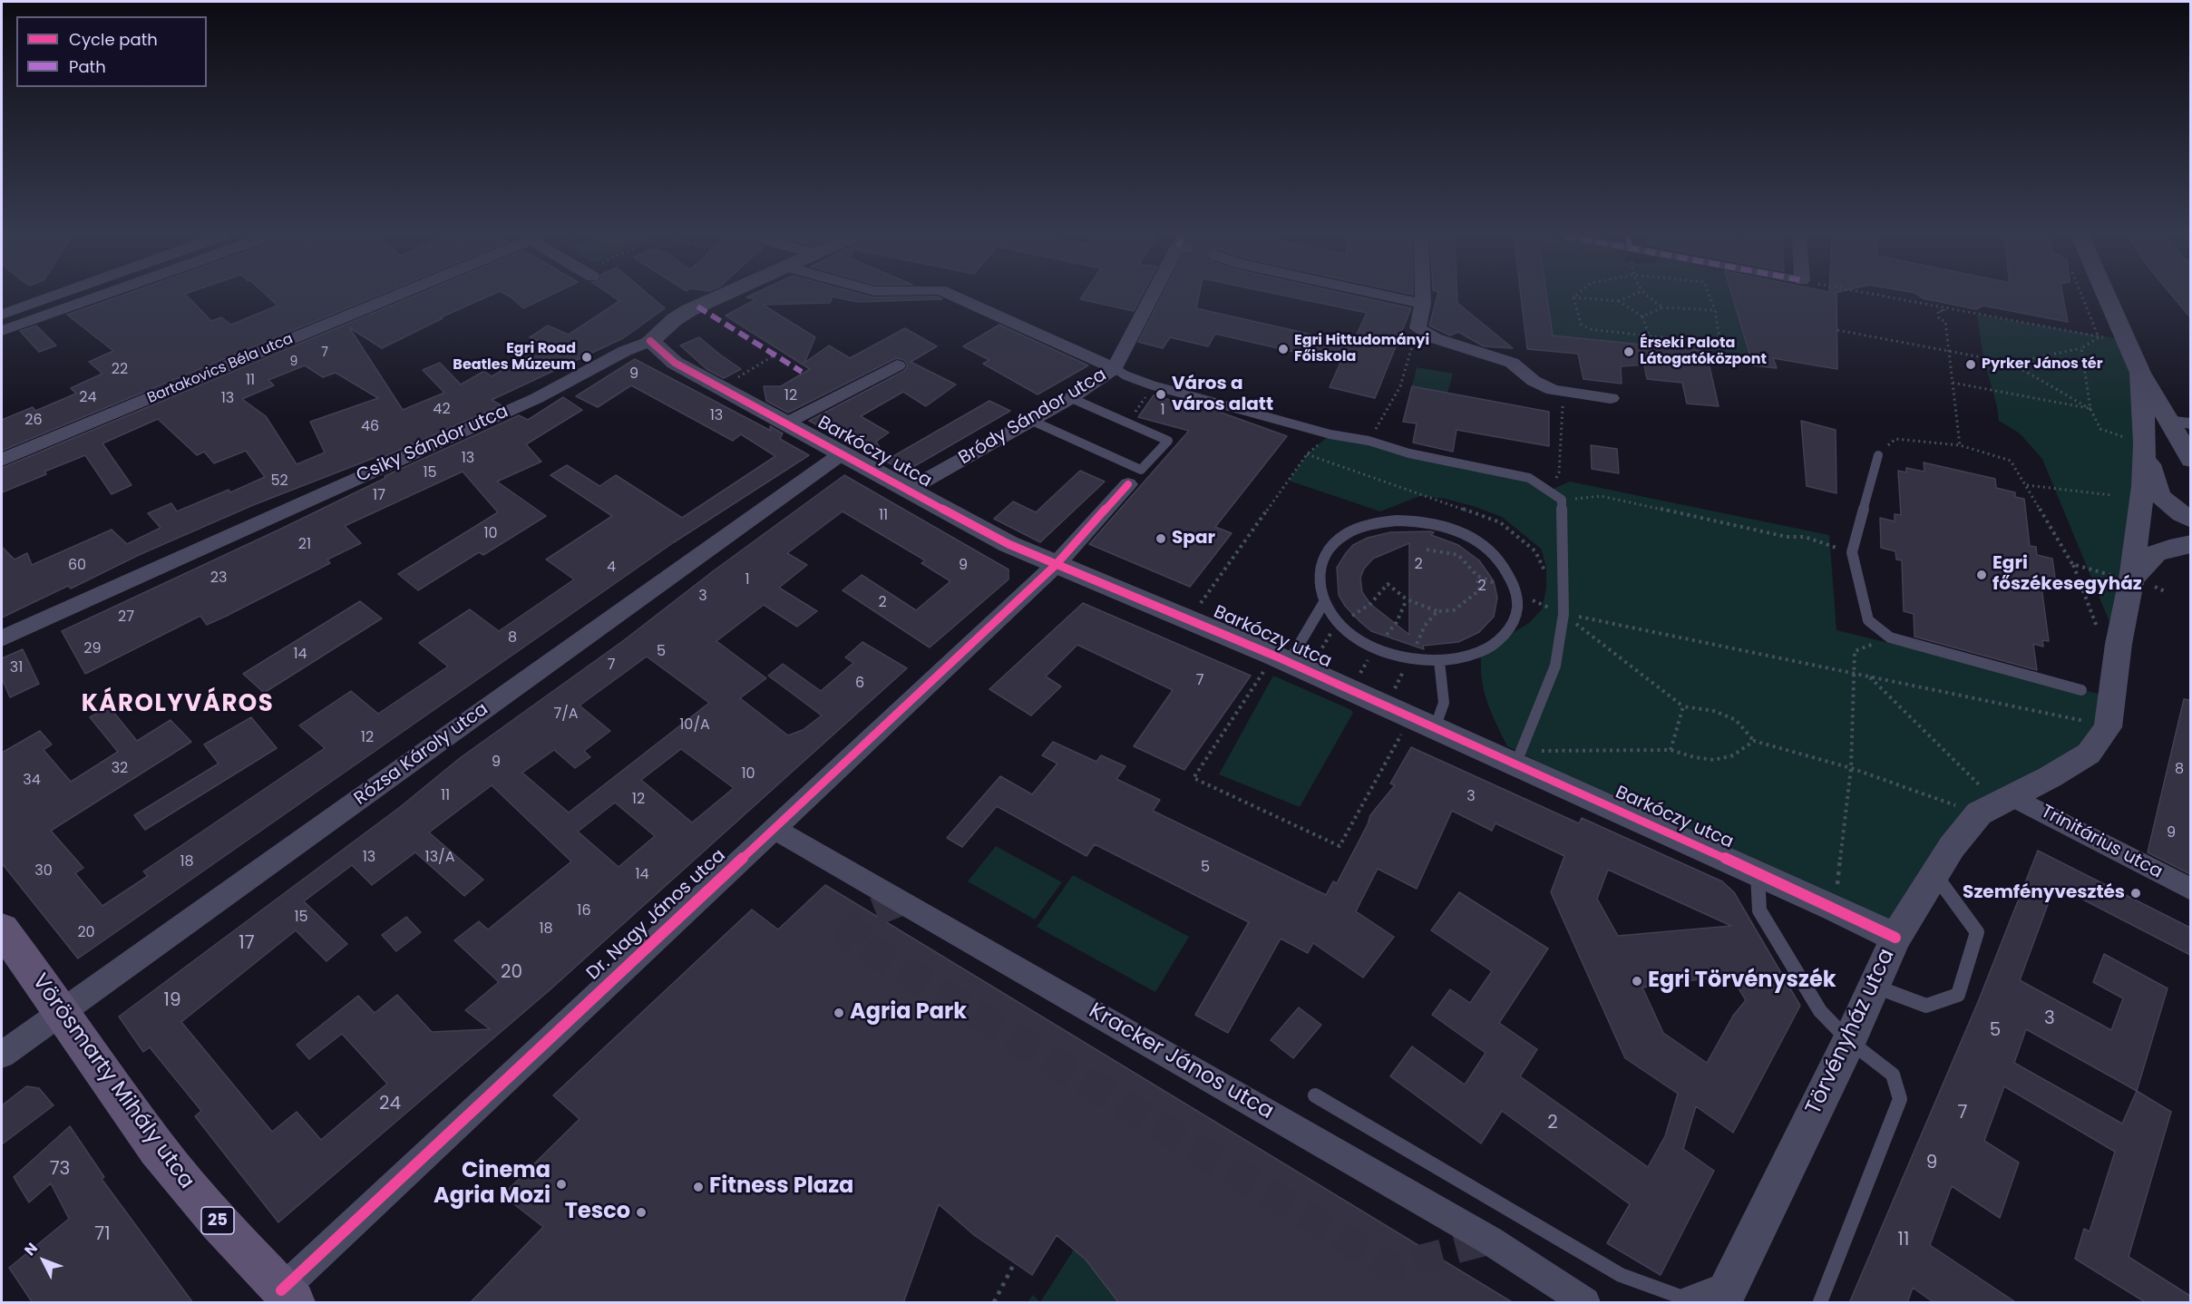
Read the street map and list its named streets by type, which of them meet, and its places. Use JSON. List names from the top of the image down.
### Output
{
  "streets": {
    "main road": ["Vörösmarty Mihály utca", "25"],
    "street": [
      "Bartakovics Béla utca",
      "Bródy Sándor utca",
      "Csiky Sándor utca",
      "Barkóczy utca",
      "Rózsa Károly utca",
      "Trinitárius utca",
      "Dr. Nagy János utca",
      "Törvényház utca",
      "Kracker János utca"
    ]
  },
  "crossings": [
    ["Bródy Sándor utca", "Barkóczy utca"],
    ["Csiky Sándor utca", "Barkóczy utca"],
    ["Barkóczy utca", "Rózsa Károly utca"],
    ["Barkóczy utca", "Dr. Nagy János utca"],
    ["Barkóczy utca", "Törvényház utca"],
    ["Rózsa Károly utca", "Vörösmarty Mihály utca"],
    ["Trinitárius utca", "Törvényház utca"],
    ["Dr. Nagy János utca", "Kracker János utca"],
    ["Dr. Nagy János utca", "Vörösmarty Mihály utca"]
  ],
  "districts": ["KÁROLYVÁROS"],
  "places": [
    "Egri Hittudományi Főiskola",
    "Érseki Palota Látogatóközpont",
    "Egri Road Beatles Múzeum",
    "Pyrker János tér",
    "Város a város alatt",
    "Spar",
    "Egri főszékesegyház",
    "Szemfényvesztés",
    "Egri Törvényszék",
    "Agria Park",
    "Cinema Agria Mozi",
    "Fitness Plaza",
    "Tesco"
  ],
  "house_numbers": [
    "7",
    "9",
    "22",
    "9",
    "11",
    "12",
    "24",
    "13",
    "42",
    "1",
    "13",
    "26",
    "46",
    "13",
    "15",
    "52",
    "17",
    "11",
    "10",
    "21",
    "2",
    "60",
    "9",
    "4",
    "23",
    "1",
    "2",
    "3",
    "2",
    "27",
    "8",
    "29",
    "5",
    "14",
    "7",
    "31",
    "7",
    "6",
    "7/A",
    "10/A",
    "12",
    "9",
    "32",
    "8",
    "10",
    "34",
    "11",
    "3",
    "12",
    "9",
    "13",
    "13/A",
    "18",
    "5",
    "30",
    "14",
    "16",
    "15",
    "18",
    "20",
    "17",
    "20",
    "19",
    "3",
    "5",
    "24",
    "7",
    "2",
    "9",
    "73",
    "71",
    "11"
  ],
  "legend": ["Cycle path", "Path"],
  "north": "top left"
}
